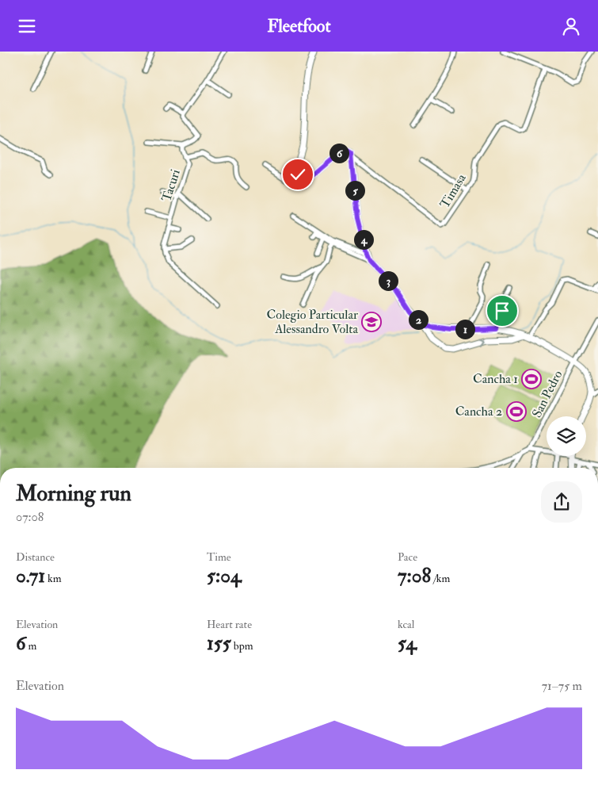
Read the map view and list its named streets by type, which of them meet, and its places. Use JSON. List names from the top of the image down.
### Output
{
  "streets": {
    "street": ["Tacuri", "Timasa", "San Pedro"]
  },
  "places": {
    "school or university": ["Colegio Particular Alessandro Volta"],
    "sports": ["Cancha 1", "Cancha 2"]
  },
  "page": {
    "header": "Fleetfoot",
    "pins": [
      "6",
      "5",
      "4",
      "3",
      "2",
      "1"
    ],
    "heading": ["Morning run", "07:08"],
    "stats": [
      ["Distance", "0.71 km"],
      ["Time", "5:04"],
      ["Pace", "7:08 /km"],
      ["Elevation", "6 m"],
      ["Heart rate", "155 bpm"],
      ["kcal", "54"]
    ],
    "chart": ["Elevation", "71–75 m"]
  }
}
